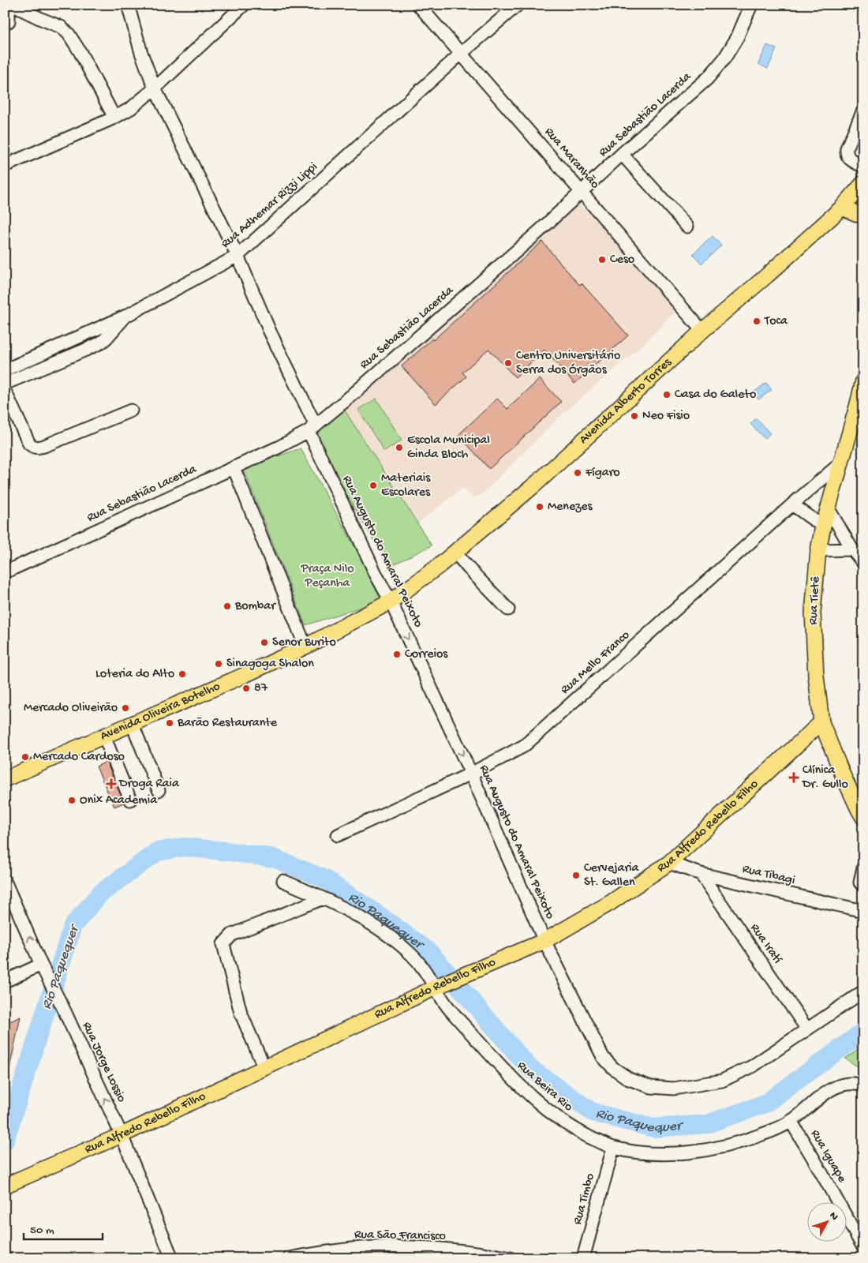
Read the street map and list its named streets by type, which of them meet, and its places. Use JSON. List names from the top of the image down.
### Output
{
  "streets": {
    "main road": [
      "Avenida Alberto Torres",
      "Rua Tietê",
      "Avenida Oliveira Botelho",
      "Rua Alfredo Rebello Filho"
    ],
    "street": [
      "Rua Sebastião Lacerda",
      "Rua Maranhão",
      "Rua Adhemar Rizzi Lippi",
      "Rua Augusto do Amaral Peixoto",
      "Rua Mello Franco",
      "Rua Tibagi",
      "Rua Iratí",
      "Rua Jorge Lossio",
      "Rua Beira Rio",
      "Rua Iguape",
      "Rua Timbo",
      "Rua São Francisco"
    ]
  },
  "crossings": [
    ["Rua Sebastião Lacerda", "Rua Maranhão"],
    ["Rua Sebastião Lacerda", "Rua Augusto do Amaral Peixoto"],
    ["Rua Maranhão", "Rua Adhemar Rizzi Lippi"],
    ["Rua Maranhão", "Avenida Alberto Torres"],
    ["Rua Adhemar Rizzi Lippi", "Rua Augusto do Amaral Peixoto"],
    ["Avenida Alberto Torres", "Rua Augusto do Amaral Peixoto"],
    ["Avenida Alberto Torres", "Avenida Oliveira Botelho"],
    ["Rua Augusto do Amaral Peixoto", "Rua Mello Franco"],
    ["Rua Augusto do Amaral Peixoto", "Avenida Oliveira Botelho"],
    ["Rua Augusto do Amaral Peixoto", "Rua Alfredo Rebello Filho"],
    ["Rua Augusto do Amaral Peixoto", "Rua Iratí"],
    ["Rua Tietê", "Rua Mello Franco"],
    ["Rua Tietê", "Rua Alfredo Rebello Filho"],
    ["Rua Alfredo Rebello Filho", "Rua Tibagi"],
    ["Rua Alfredo Rebello Filho", "Rua Jorge Lossio"],
    ["Rua Alfredo Rebello Filho", "Rua Beira Rio"],
    ["Rua Tibagi", "Rua Iratí"],
    ["Rua Beira Rio", "Rua Iguape"],
    ["Rua Beira Rio", "Rua Timbo"]
  ],
  "one_way": ["Rua Jorge Lossio"],
  "water": ["Rio Paquequer"],
  "parks": ["Praça Nilo Peçanha"],
  "places": {
    "other": [
      "Ceso",
      "Toca",
      "Centro Universitário Serra dos Órgãos",
      "Casa do Galeto",
      "Neo Fisio",
      "Escola Municipal Ginda Bloch",
      "Fígaro",
      "Materiais Escolares",
      "Menezes",
      "Bombar",
      "Senor Burito",
      "Correios",
      "Sinagoga Shalon",
      "Loteria do Alto",
      "87",
      "Mercado Oliveirão",
      "Barão Restaurante",
      "Mercado Cardoso",
      "Onix Academia",
      "Cervejaria St. Gallen"
    ],
    "health": ["Clínica Dr. Gullo", "Droga Raia"]
  },
  "scale_bar": "50 m",
  "north": "top right"
}
